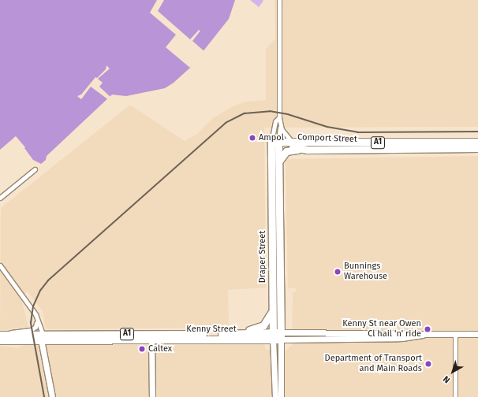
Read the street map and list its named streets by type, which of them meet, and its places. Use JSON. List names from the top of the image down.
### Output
{
  "streets": {
    "highway": [
      "Comport Street",
      "A1",
      "Draper Street",
      "Kenny Street"
    ]
  },
  "crossings": [
    ["Comport Street", "Draper Street"],
    ["Draper Street", "Kenny Street"]
  ],
  "places": [
    "Ampol",
    "Bunnings Warehouse",
    "Kenny St near Owen Cl hail 'n' ride",
    "Caltex",
    "Department of Transport and Main Roads"
  ],
  "north": "bottom left"
}
